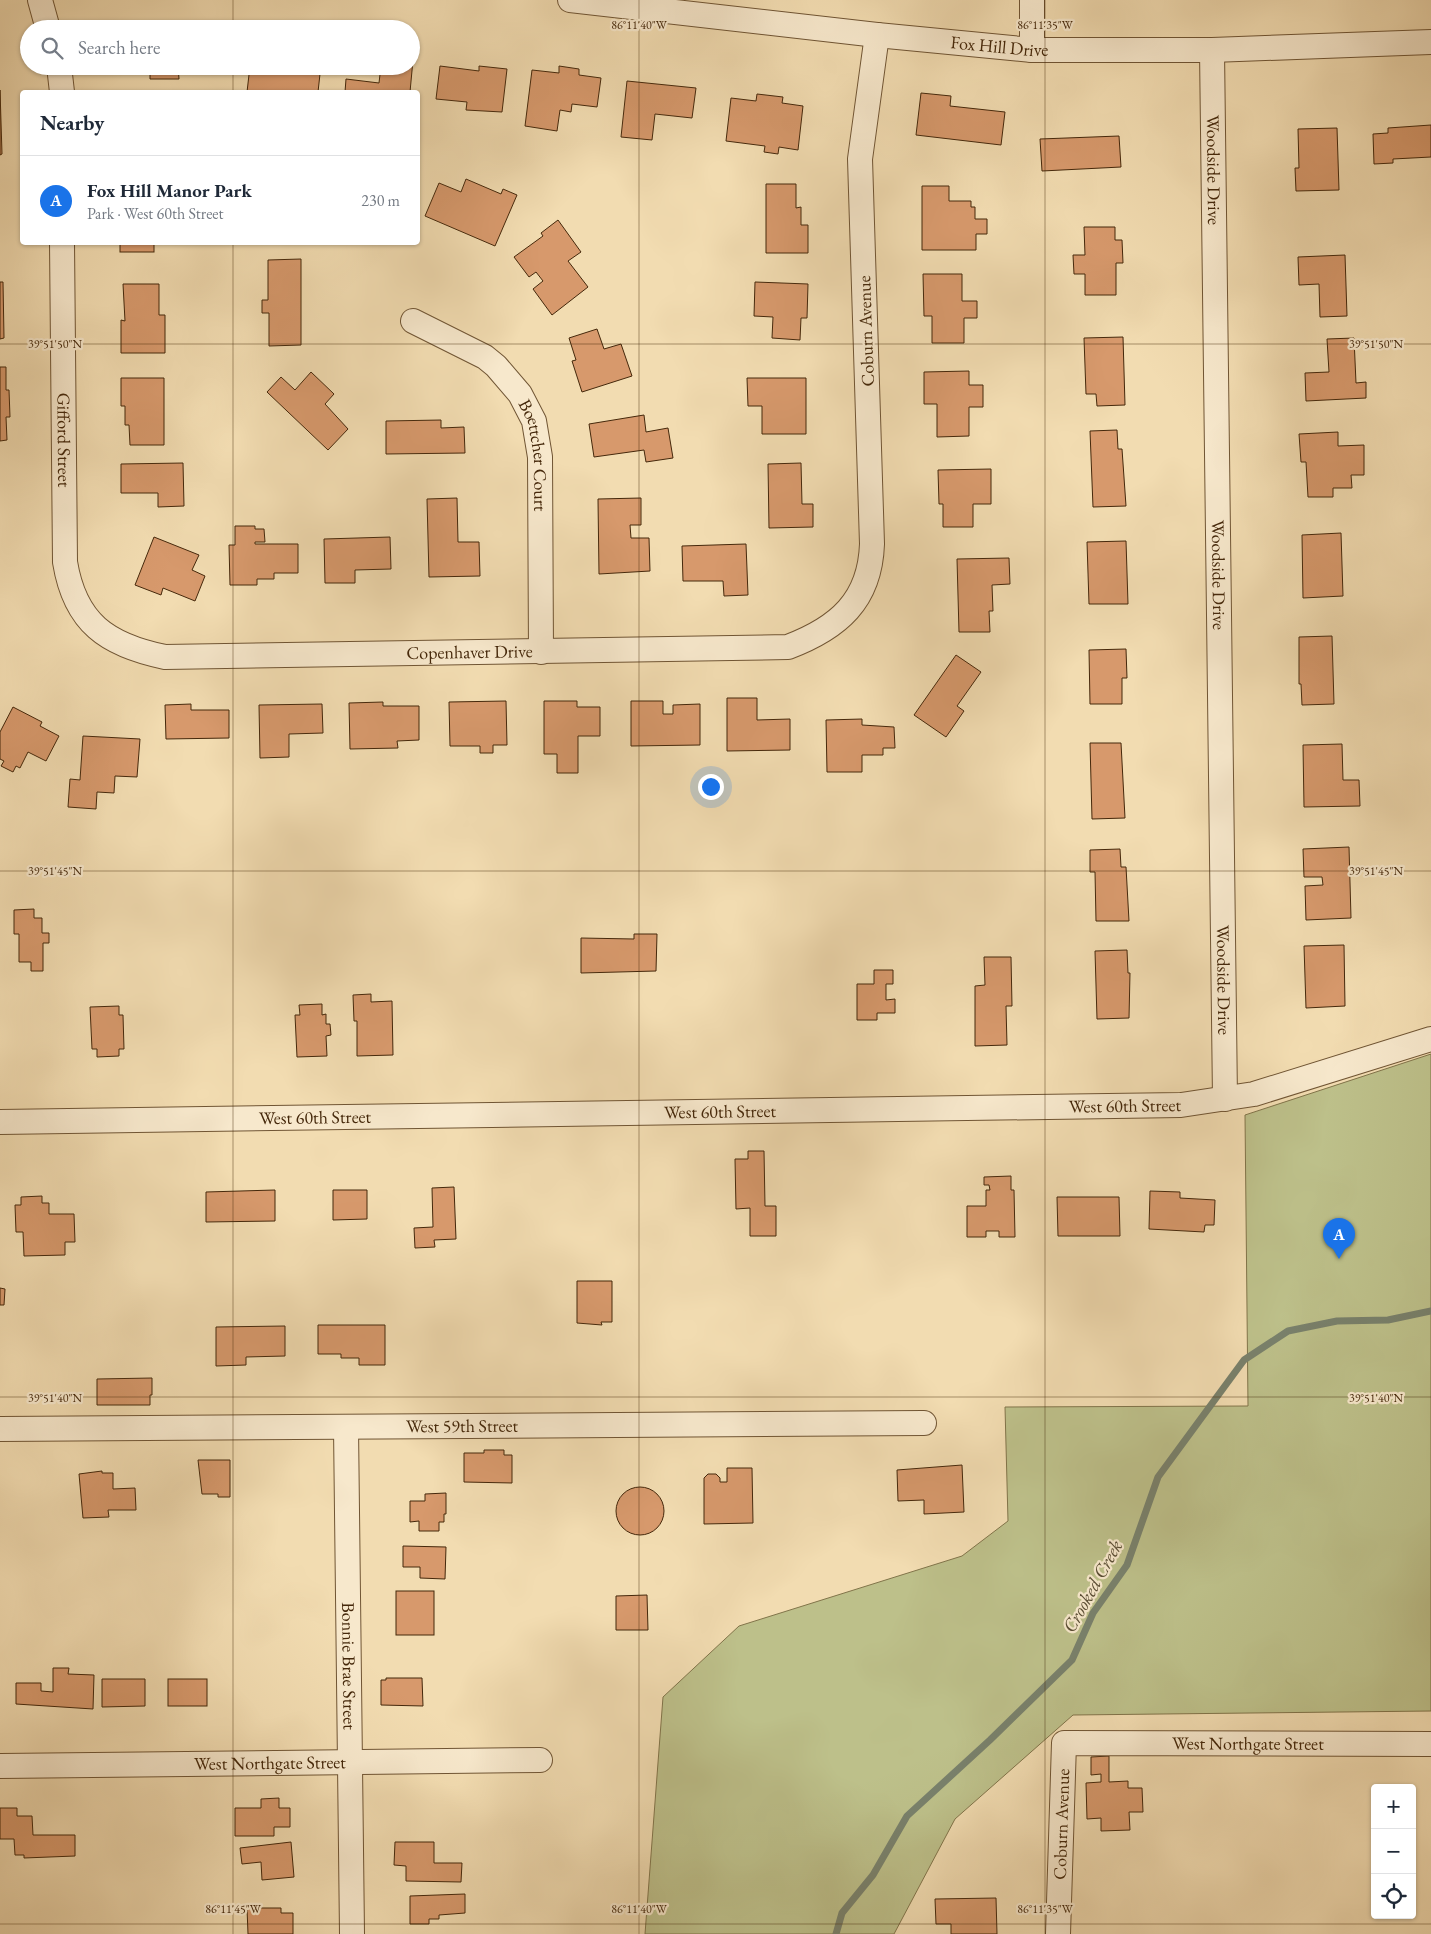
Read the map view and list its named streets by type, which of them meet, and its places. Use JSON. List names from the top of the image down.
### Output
{
  "streets": {
    "street": [
      "Fox Hill Drive",
      "Woodside Drive",
      "Coburn Avenue",
      "Gifford Street",
      "Boettcher Court",
      "Copenhaver Drive",
      "West 60th Street",
      "West 59th Street",
      "Bonnie Brae Street",
      "West Northgate Street"
    ]
  },
  "crossings": [
    ["Fox Hill Drive", "Woodside Drive"],
    ["Fox Hill Drive", "Coburn Avenue"],
    ["Woodside Drive", "West 60th Street"],
    ["Coburn Avenue", "Copenhaver Drive"],
    ["Coburn Avenue", "West Northgate Street"],
    ["Gifford Street", "Copenhaver Drive"],
    ["Boettcher Court", "Copenhaver Drive"],
    ["West 59th Street", "Bonnie Brae Street"],
    ["Bonnie Brae Street", "West Northgate Street"]
  ],
  "water": ["Crooked Creek"],
  "page": {
    "search": "Search here",
    "heading": "Nearby",
    "list": [
      {
        "mark": "A",
        "name": "Fox Hill Manor Park",
        "note": "Park · West 60th Street",
        "value": "230 m"
      }
    ],
    "pins": "A",
    "map_buttons": ["+", "−"]
  },
  "coordinates": [
    "86°11'40\"W",
    "86°11'35\"W",
    "39°51'50\"N",
    "39°51'45\"N",
    "39°51'40\"N",
    "86°11'45\"W"
  ]
}
